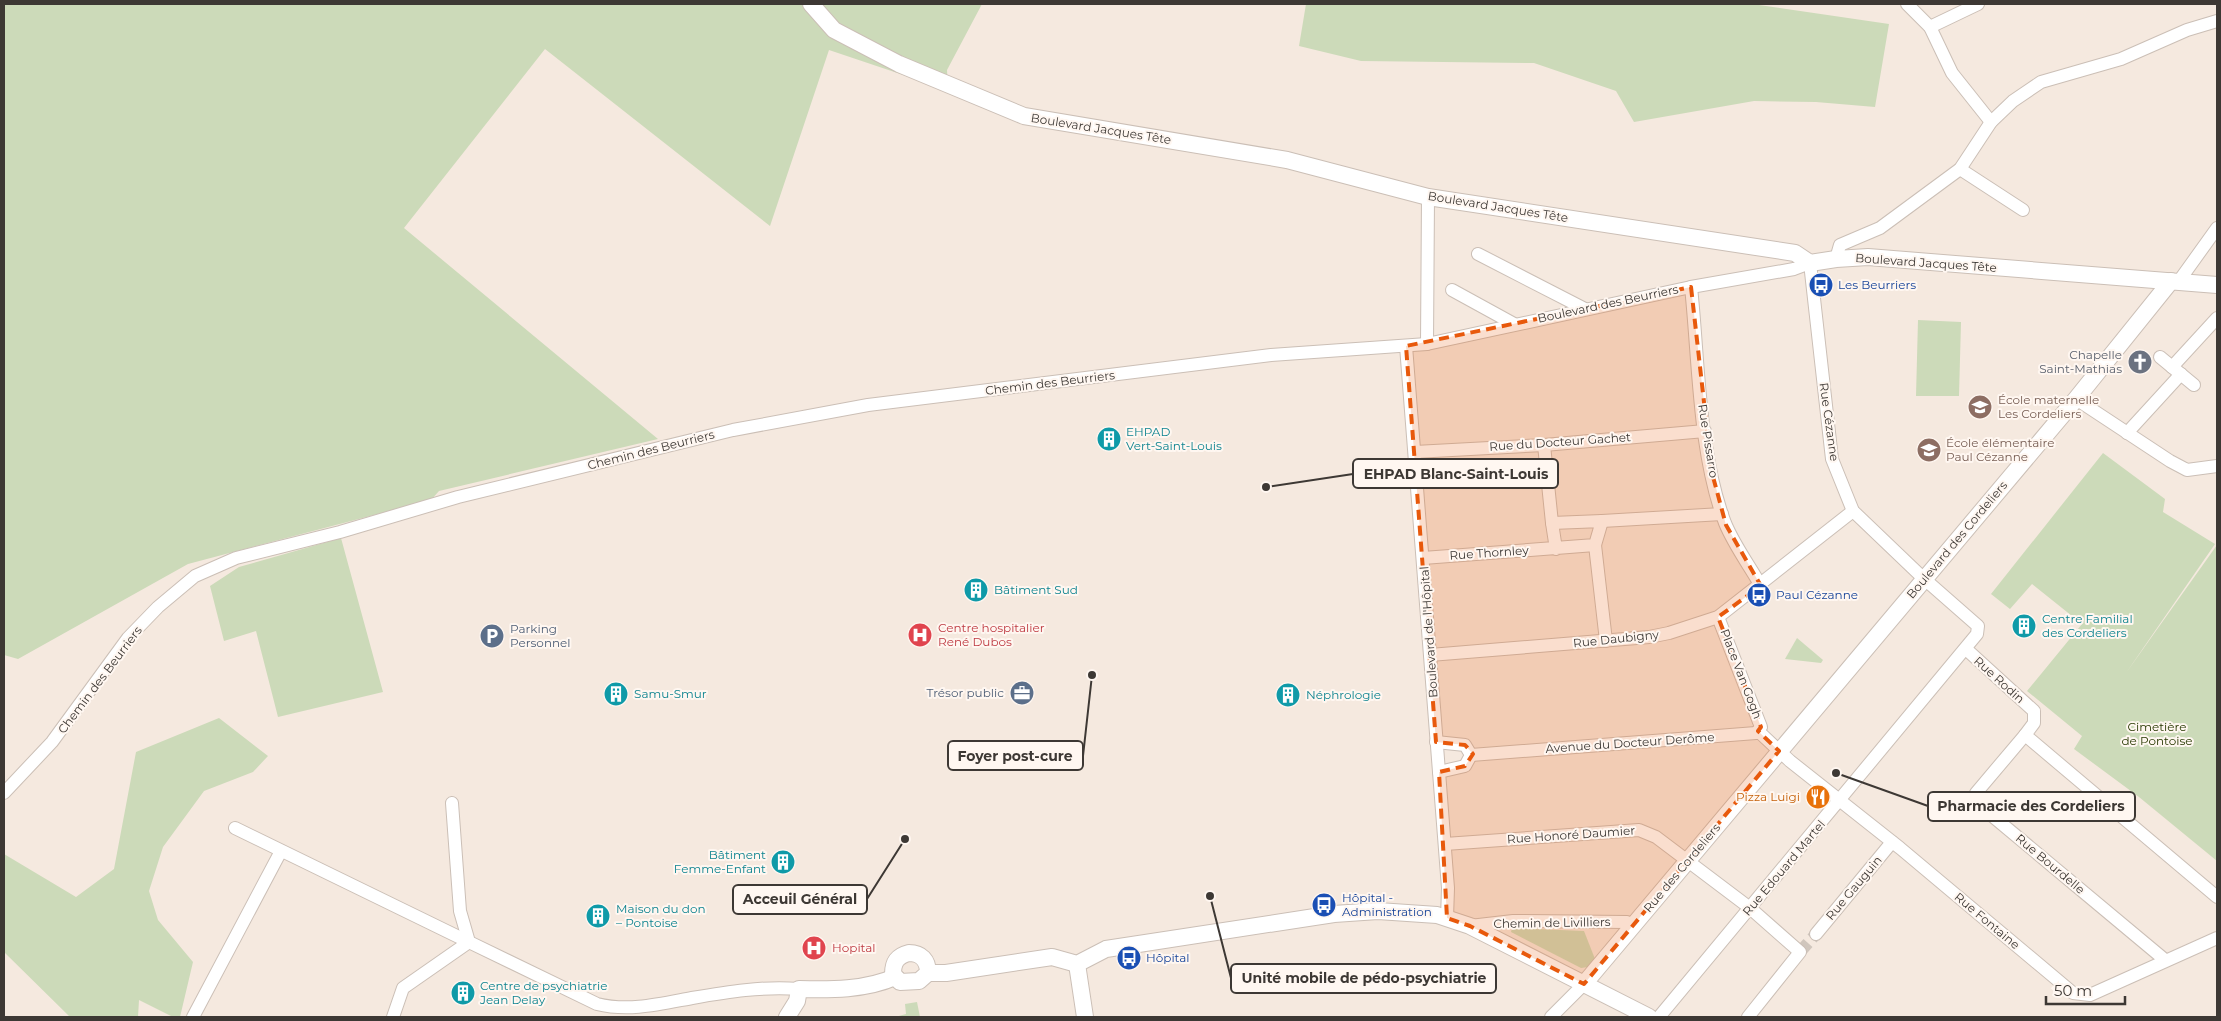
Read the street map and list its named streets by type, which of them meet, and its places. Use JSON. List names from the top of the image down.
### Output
{
  "streets": {
    "street": [
      "Boulevard Jacques Tête",
      "Boulevard des Beurriers",
      "Chemin des Beurriers",
      "Rue Cézanne",
      "Rue Pissarro",
      "Rue du Docteur Gachet",
      "Boulevard des Cordeliers",
      "Rue Thornley",
      "Boulevard de l'Hôpital",
      "Rue Daubigny",
      "Place Van Gogh",
      "Rue Rodin",
      "Avenue du Docteur Derôme",
      "Rue Honoré Daumier",
      "Rue Bourdelle",
      "Rue des Cordeliers",
      "Rue Edouard Martel",
      "Rue Gauguin",
      "Rue Fontaine",
      "Chemin de Livilliers"
    ]
  },
  "crossings": [
    ["Boulevard Jacques Tête", "Boulevard des Beurriers"],
    ["Boulevard Jacques Tête", "Rue Cézanne"],
    ["Boulevard Jacques Tête", "Boulevard des Cordeliers"],
    ["Boulevard des Beurriers", "Chemin des Beurriers"],
    ["Boulevard des Beurriers", "Rue Cézanne"],
    ["Boulevard des Beurriers", "Rue Pissarro"],
    ["Boulevard des Beurriers", "Boulevard de l'Hôpital"],
    ["Chemin des Beurriers", "Boulevard de l'Hôpital"],
    ["Rue Cézanne", "Boulevard des Cordeliers"],
    ["Rue Cézanne", "Rue Daubigny"],
    ["Rue Cézanne", "Rue Rodin"],
    ["Rue Pissarro", "Rue du Docteur Gachet"],
    ["Rue Pissarro", "Rue Daubigny"],
    ["Rue du Docteur Gachet", "Boulevard de l'Hôpital"],
    ["Boulevard des Cordeliers", "Rue Rodin"],
    ["Boulevard des Cordeliers", "Rue des Cordeliers"],
    ["Boulevard des Cordeliers", "Rue Fontaine"],
    ["Rue Thornley", "Boulevard de l'Hôpital"],
    ["Boulevard de l'Hôpital", "Rue Daubigny"],
    ["Boulevard de l'Hôpital", "Rue Honoré Daumier"],
    ["Rue Daubigny", "Place Van Gogh"],
    ["Place Van Gogh", "Avenue du Docteur Derôme"],
    ["Rue Rodin", "Rue Bourdelle"],
    ["Rue Rodin", "Rue Edouard Martel"],
    ["Rue Honoré Daumier", "Rue des Cordeliers"],
    ["Rue Honoré Daumier", "Rue Edouard Martel"],
    ["Rue Bourdelle", "Rue Fontaine"],
    ["Rue des Cordeliers", "Rue Fontaine"],
    ["Rue des Cordeliers", "Chemin de Livilliers"],
    ["Rue Edouard Martel", "Rue Fontaine"],
    ["Rue Gauguin", "Rue Fontaine"]
  ],
  "parks": ["Cimetière de Pontoise"],
  "places": {
    "bus stop": [
      "Les Beurriers",
      "Paul Cézanne",
      "Hôpital - Administration",
      "Hôpital"
    ],
    "church": ["Chapelle Saint-Mathias"],
    "school or university": ["École maternelle Les Cordeliers", "École élémentaire Paul Cézanne"],
    "building": [
      "EHPAD Vert-Saint-Louis",
      "Bâtiment Sud",
      "Centre Familial des Cordeliers",
      "Samu-Smur",
      "Néphrologie",
      "Bâtiment Femme-Enfant",
      "Maison du don – Pontoise",
      "Centre de psychiatrie Jean Delay"
    ],
    "other": [
      "EHPAD Blanc-Saint-Louis",
      "Foyer post-cure",
      "Pharmacie des Cordeliers",
      "Acceuil Général",
      "Unité mobile de pédo-psychiatrie"
    ],
    "hospital": ["Centre hospitalier René Dubos", "Hopital"],
    "parking": ["Parking Personnel"],
    "office": ["Trésor public"],
    "restaurant": ["Pizza Luigi"]
  },
  "scale_bar": "50 m"
}
